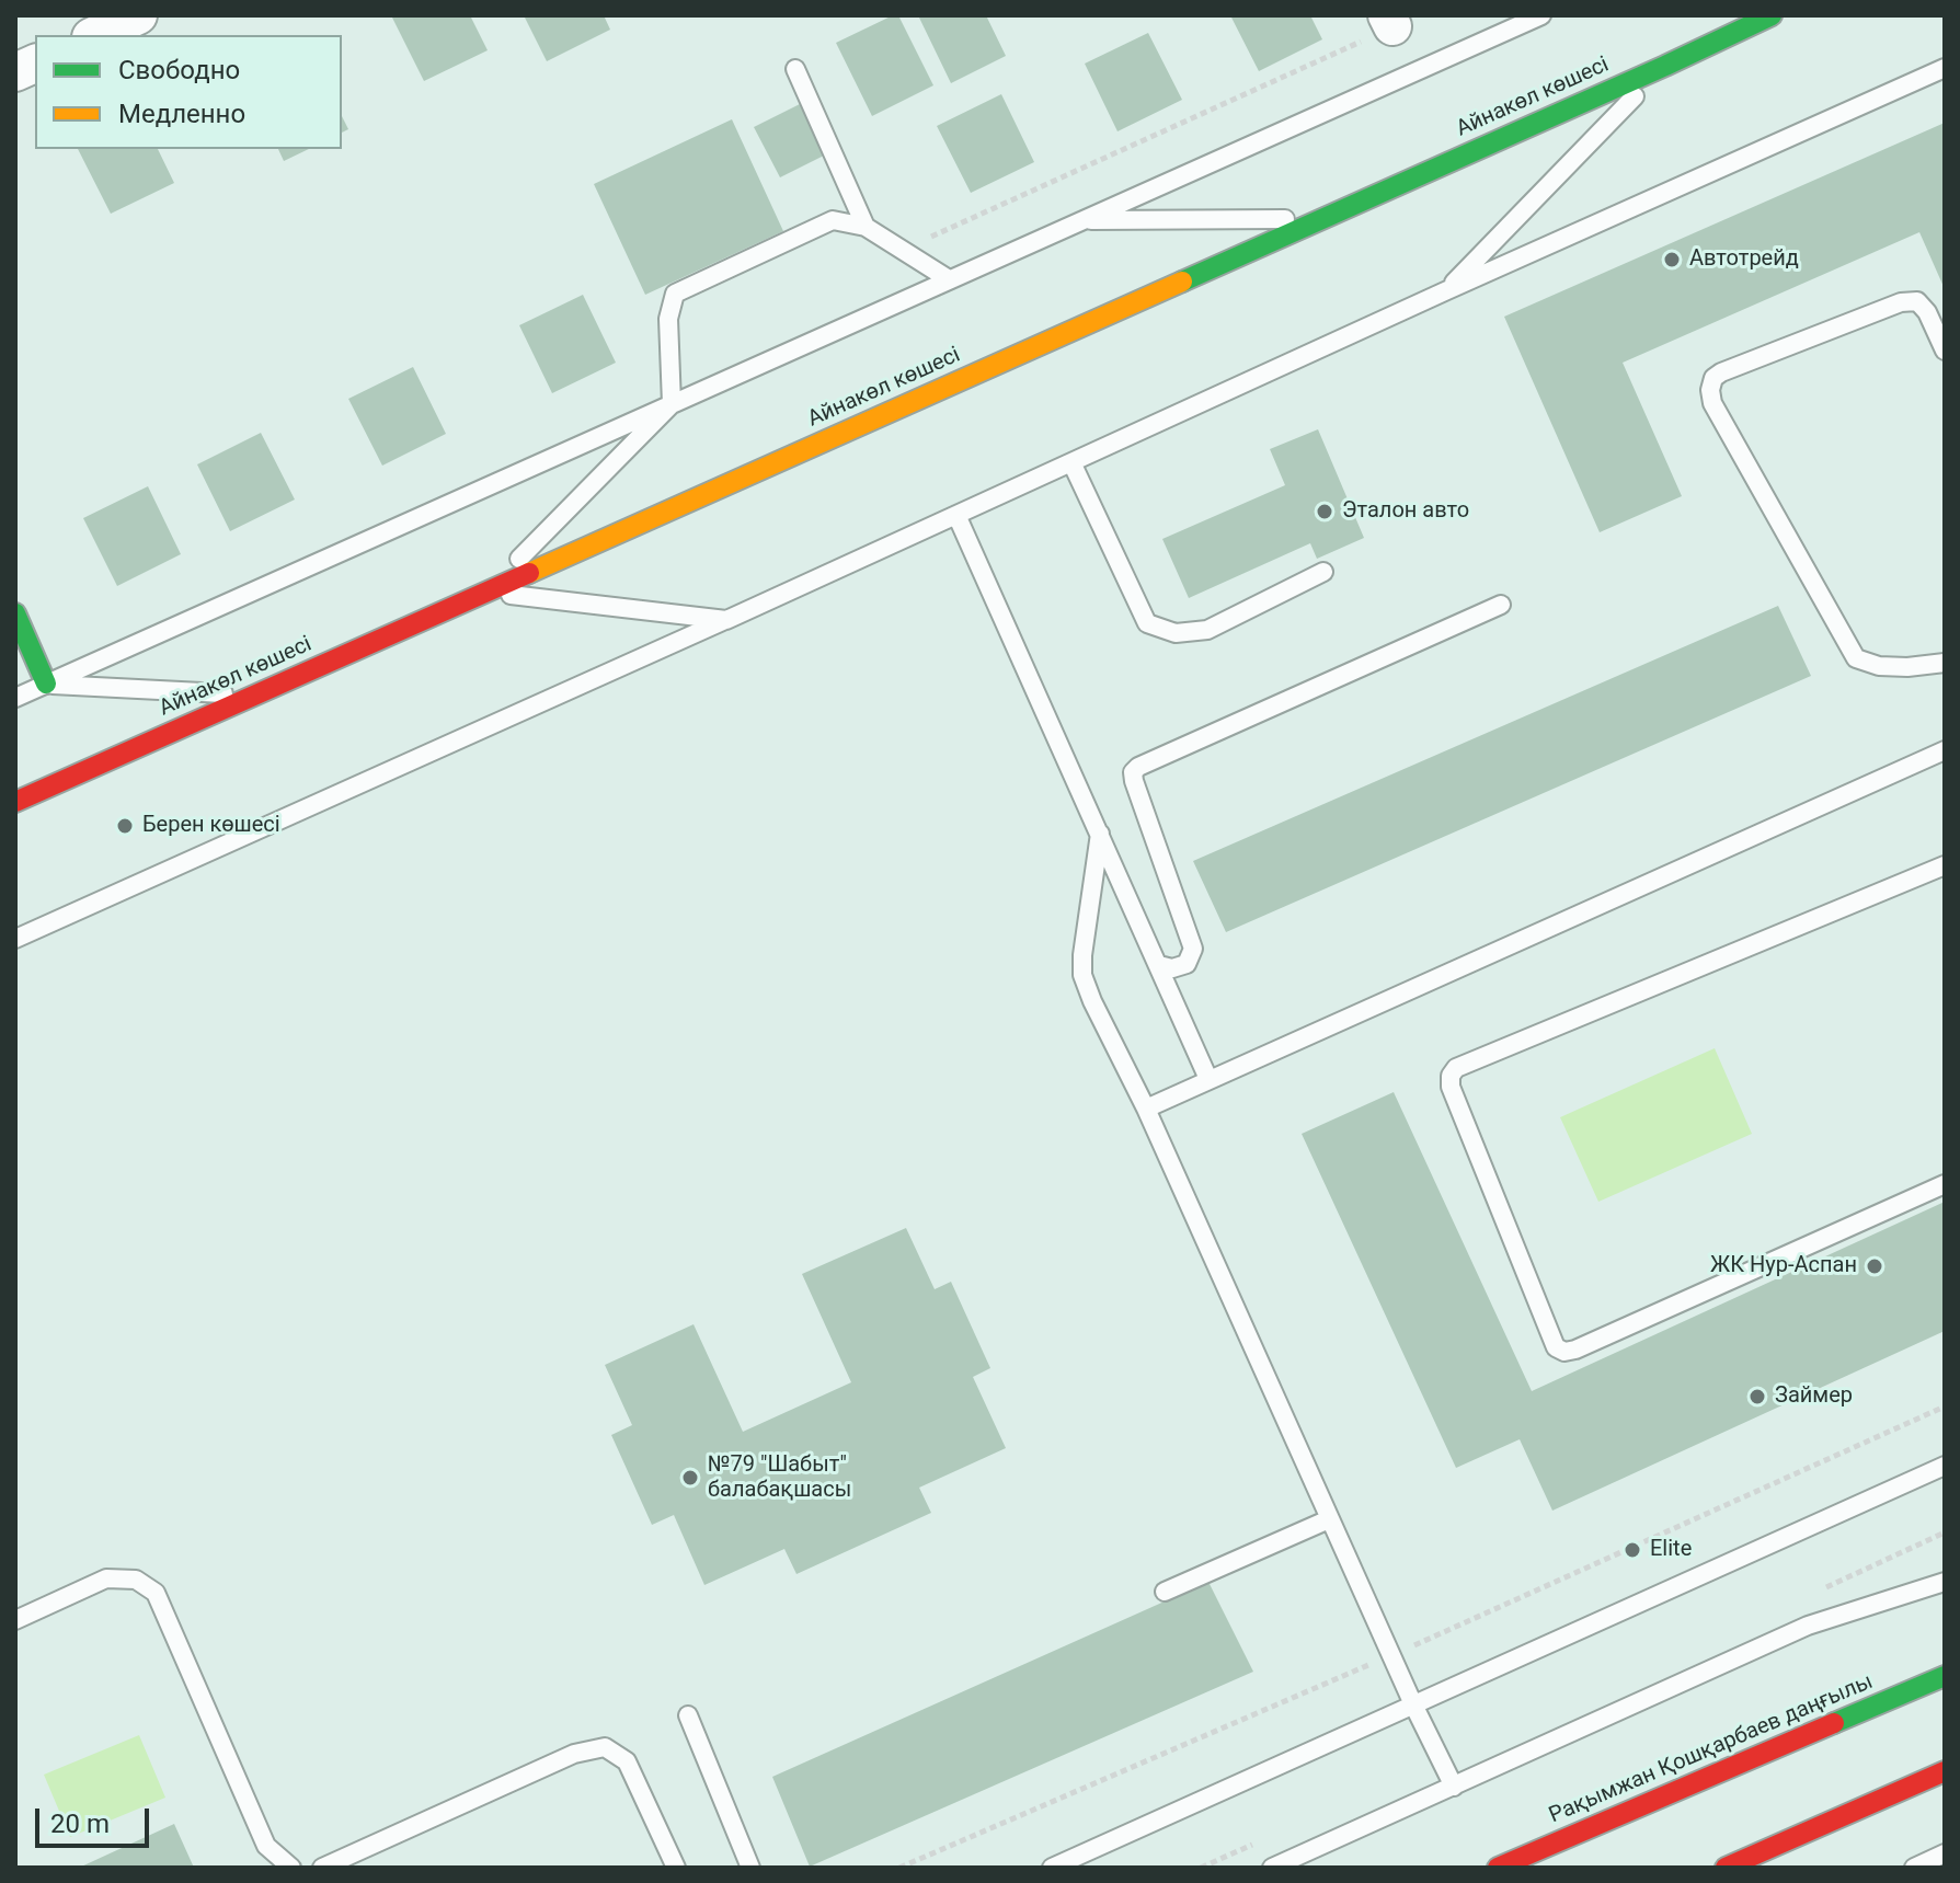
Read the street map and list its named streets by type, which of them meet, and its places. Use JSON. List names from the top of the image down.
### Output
{
  "streets": {
    "street": ["Айнакөл көшесі", "Рақымжан Қошқарбаев даңғылы"]
  },
  "places": [
    "Автотрейд",
    "Эталон авто",
    "Берен көшесі",
    "ЖК Нур-Аспан",
    "Займер",
    "№79 \"Шабыт\" балабақшасы",
    "Elite"
  ],
  "legend": ["Свободно", "Медленно"],
  "scale_bar": "20 m"
}
